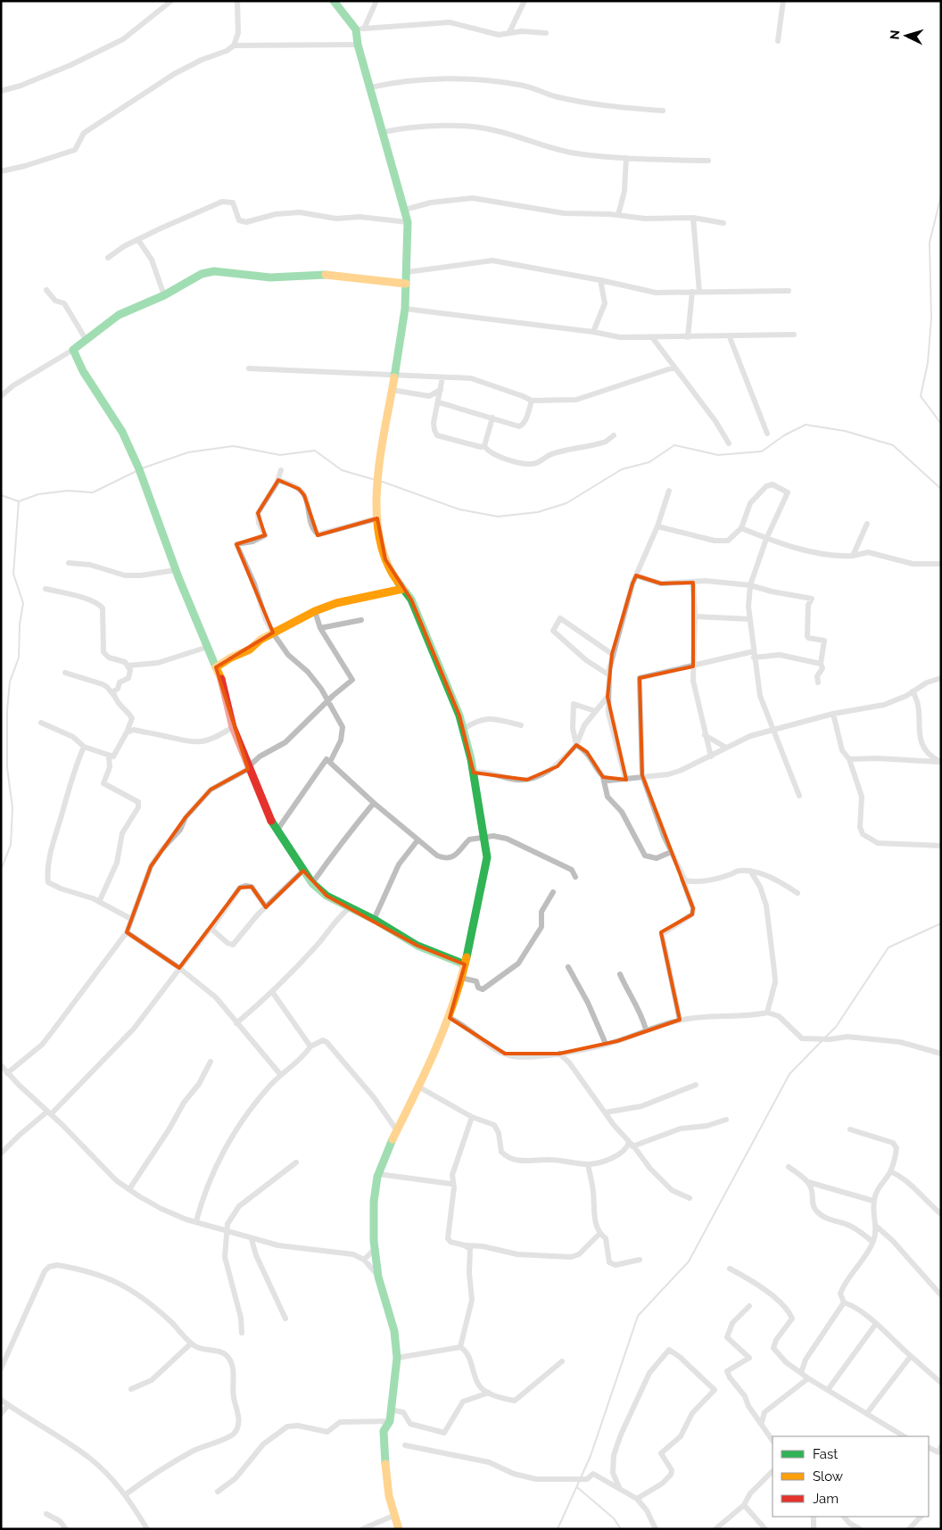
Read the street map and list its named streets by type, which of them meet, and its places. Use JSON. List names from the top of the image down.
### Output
{
  "legend": ["Fast", "Slow", "Jam"],
  "north": "left"
}
